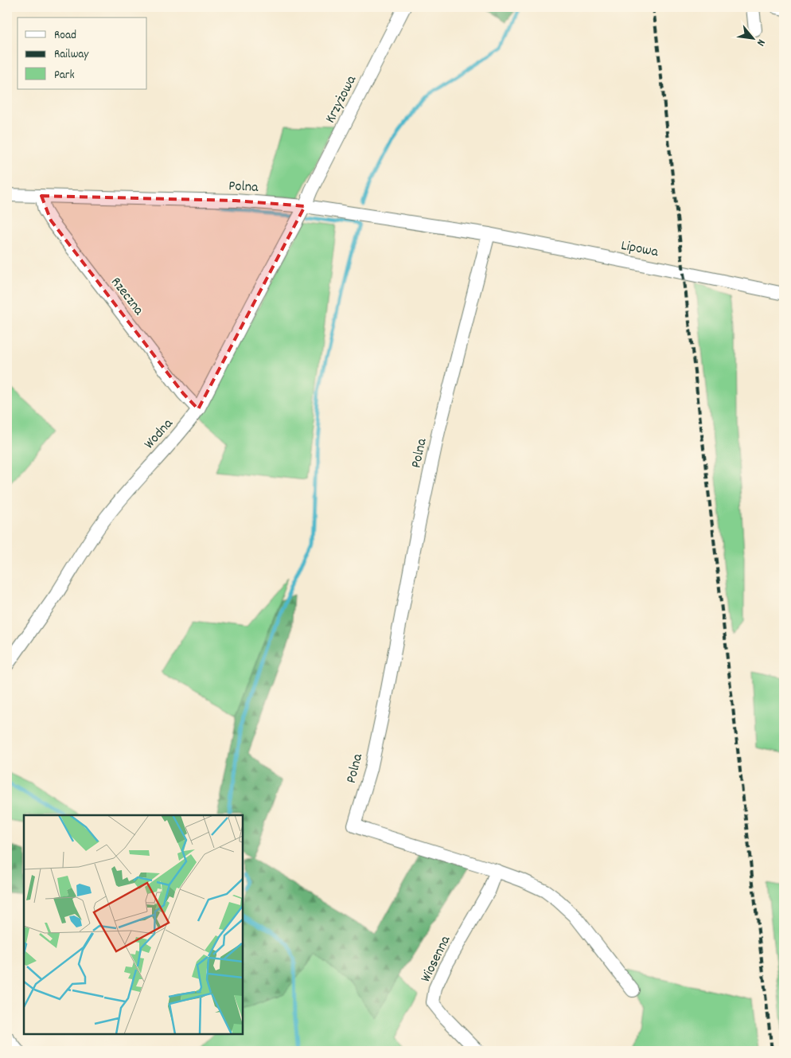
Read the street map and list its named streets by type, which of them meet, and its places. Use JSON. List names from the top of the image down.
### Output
{
  "streets": {
    "street": [
      "Krzyżowa",
      "Polna",
      "Lipowa",
      "Rzeczna",
      "Wodna",
      "Wiosenna"
    ]
  },
  "crossings": [
    ["Krzyżowa", "Polna"],
    ["Krzyżowa", "Wodna"],
    ["Polna", "Lipowa"],
    ["Polna", "Rzeczna"],
    ["Polna", "Wodna"],
    ["Polna", "Wiosenna"],
    ["Rzeczna", "Wodna"]
  ],
  "legend": ["Road", "Railway", "Park"],
  "north": "bottom right"
}
